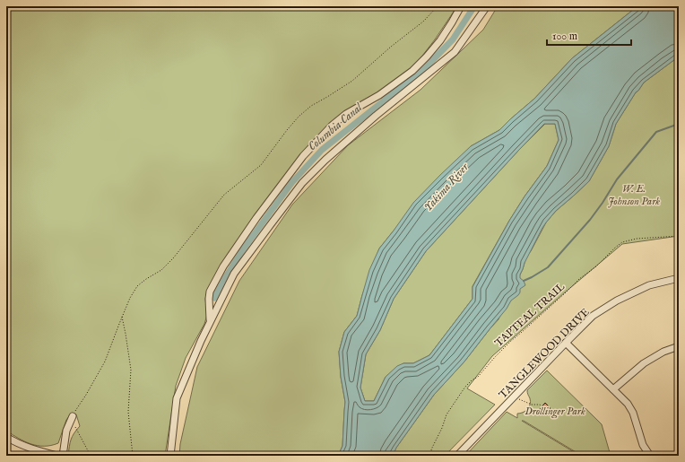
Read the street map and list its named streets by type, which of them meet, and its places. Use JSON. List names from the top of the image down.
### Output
{
  "streets": {
    "street": ["TANGLEWOOD DRIVE"],
    "path": ["TAPTEAL TRAIL"]
  },
  "water": ["Columbia Canal", "Yakima River"],
  "parks": ["W. E. Johnson Park", "Drollinger Park"],
  "scale_bar": "100 m"
}
